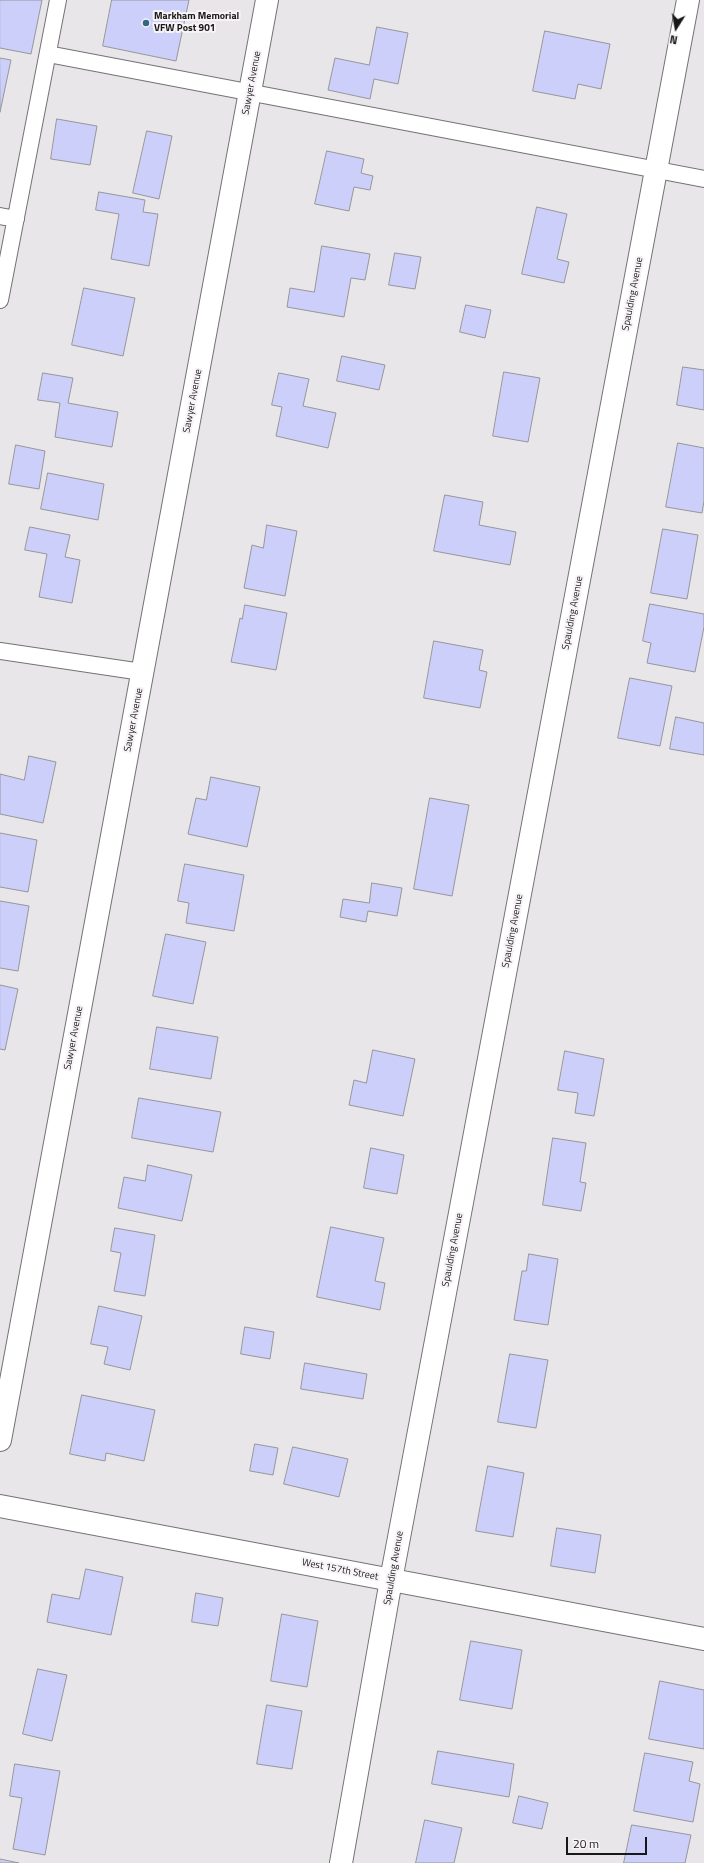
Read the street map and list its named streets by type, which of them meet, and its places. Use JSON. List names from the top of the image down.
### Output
{
  "streets": {
    "street": ["Sawyer Avenue", "Spaulding Avenue", "West 157th Street"]
  },
  "crossings": [
    ["Spaulding Avenue", "West 157th Street"]
  ],
  "places": ["Markham Memorial VFW Post 901"],
  "scale_bar": "20 m",
  "north": "bottom"
}
